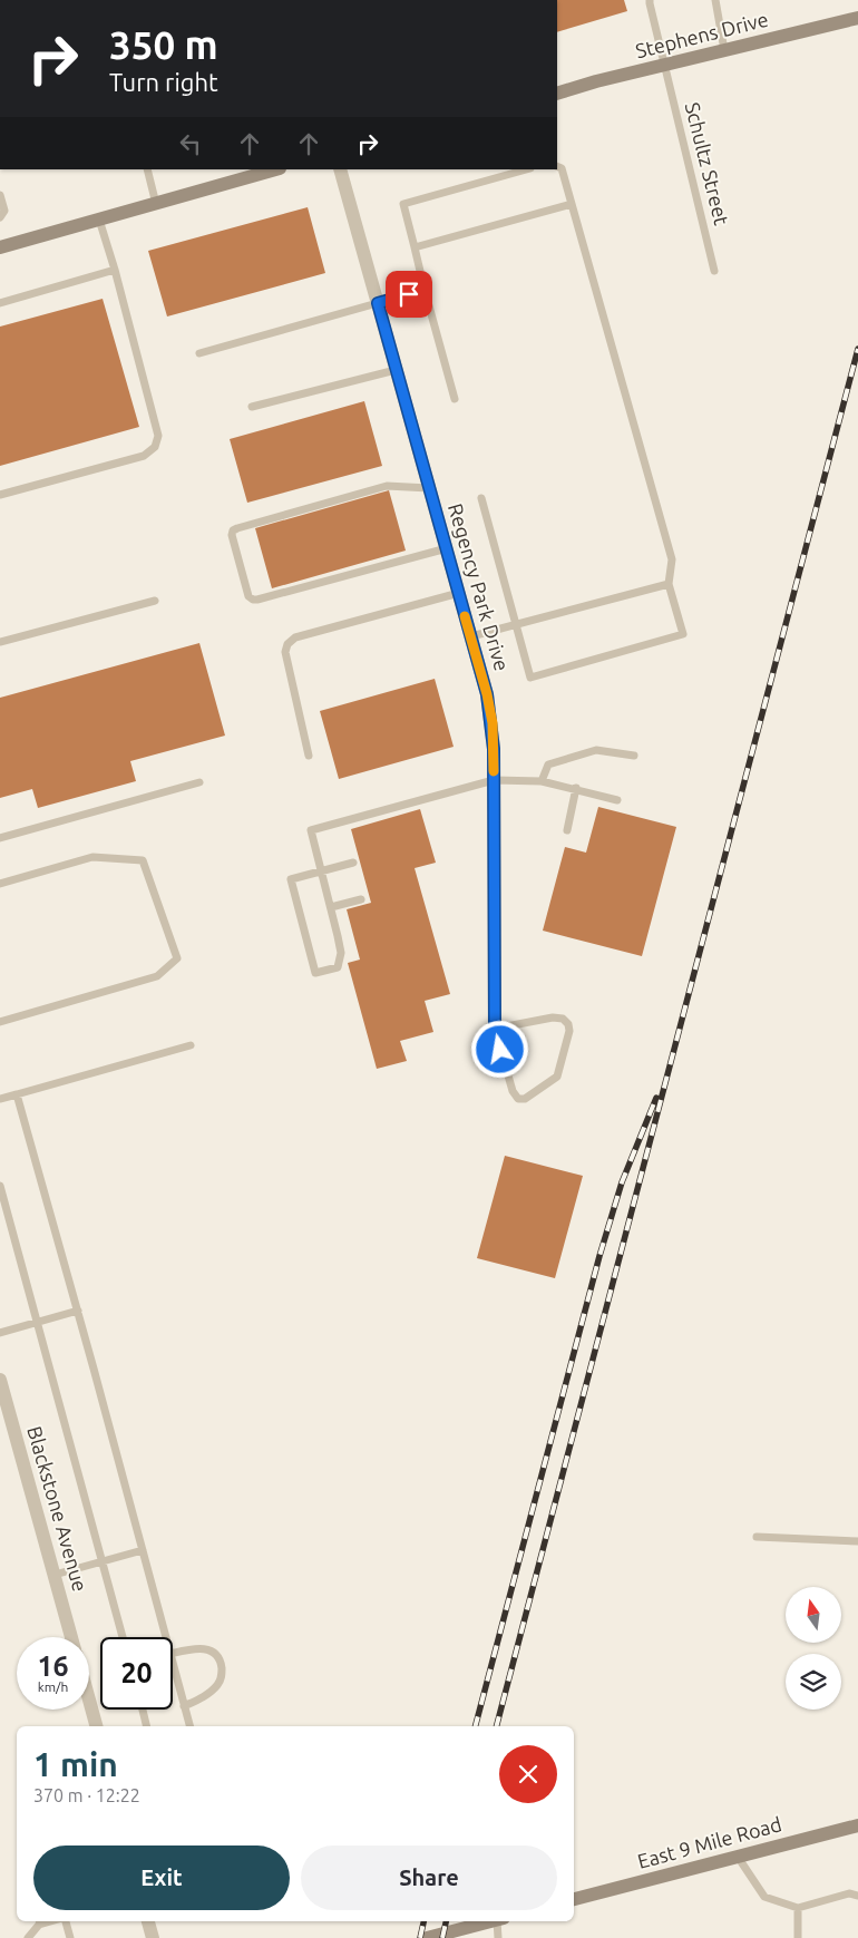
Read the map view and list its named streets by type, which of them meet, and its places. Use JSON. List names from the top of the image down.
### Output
{
  "streets": {
    "street": [
      "Stephens Drive",
      "Regency Park Drive",
      "Blackstone Avenue",
      "East 9 Mile Road"
    ],
    "lane": ["Schultz Street"]
  },
  "crossings": [
    ["Stephens Drive", "Schultz Street"]
  ],
  "north": "top",
  "page": {
    "turn": ["350 m", "Turn right"],
    "speed": "16 km/h",
    "limit": "20",
    "heading": ["1 min", "370 m · 12:22"],
    "buttons": ["Exit", "Share"]
  }
}
